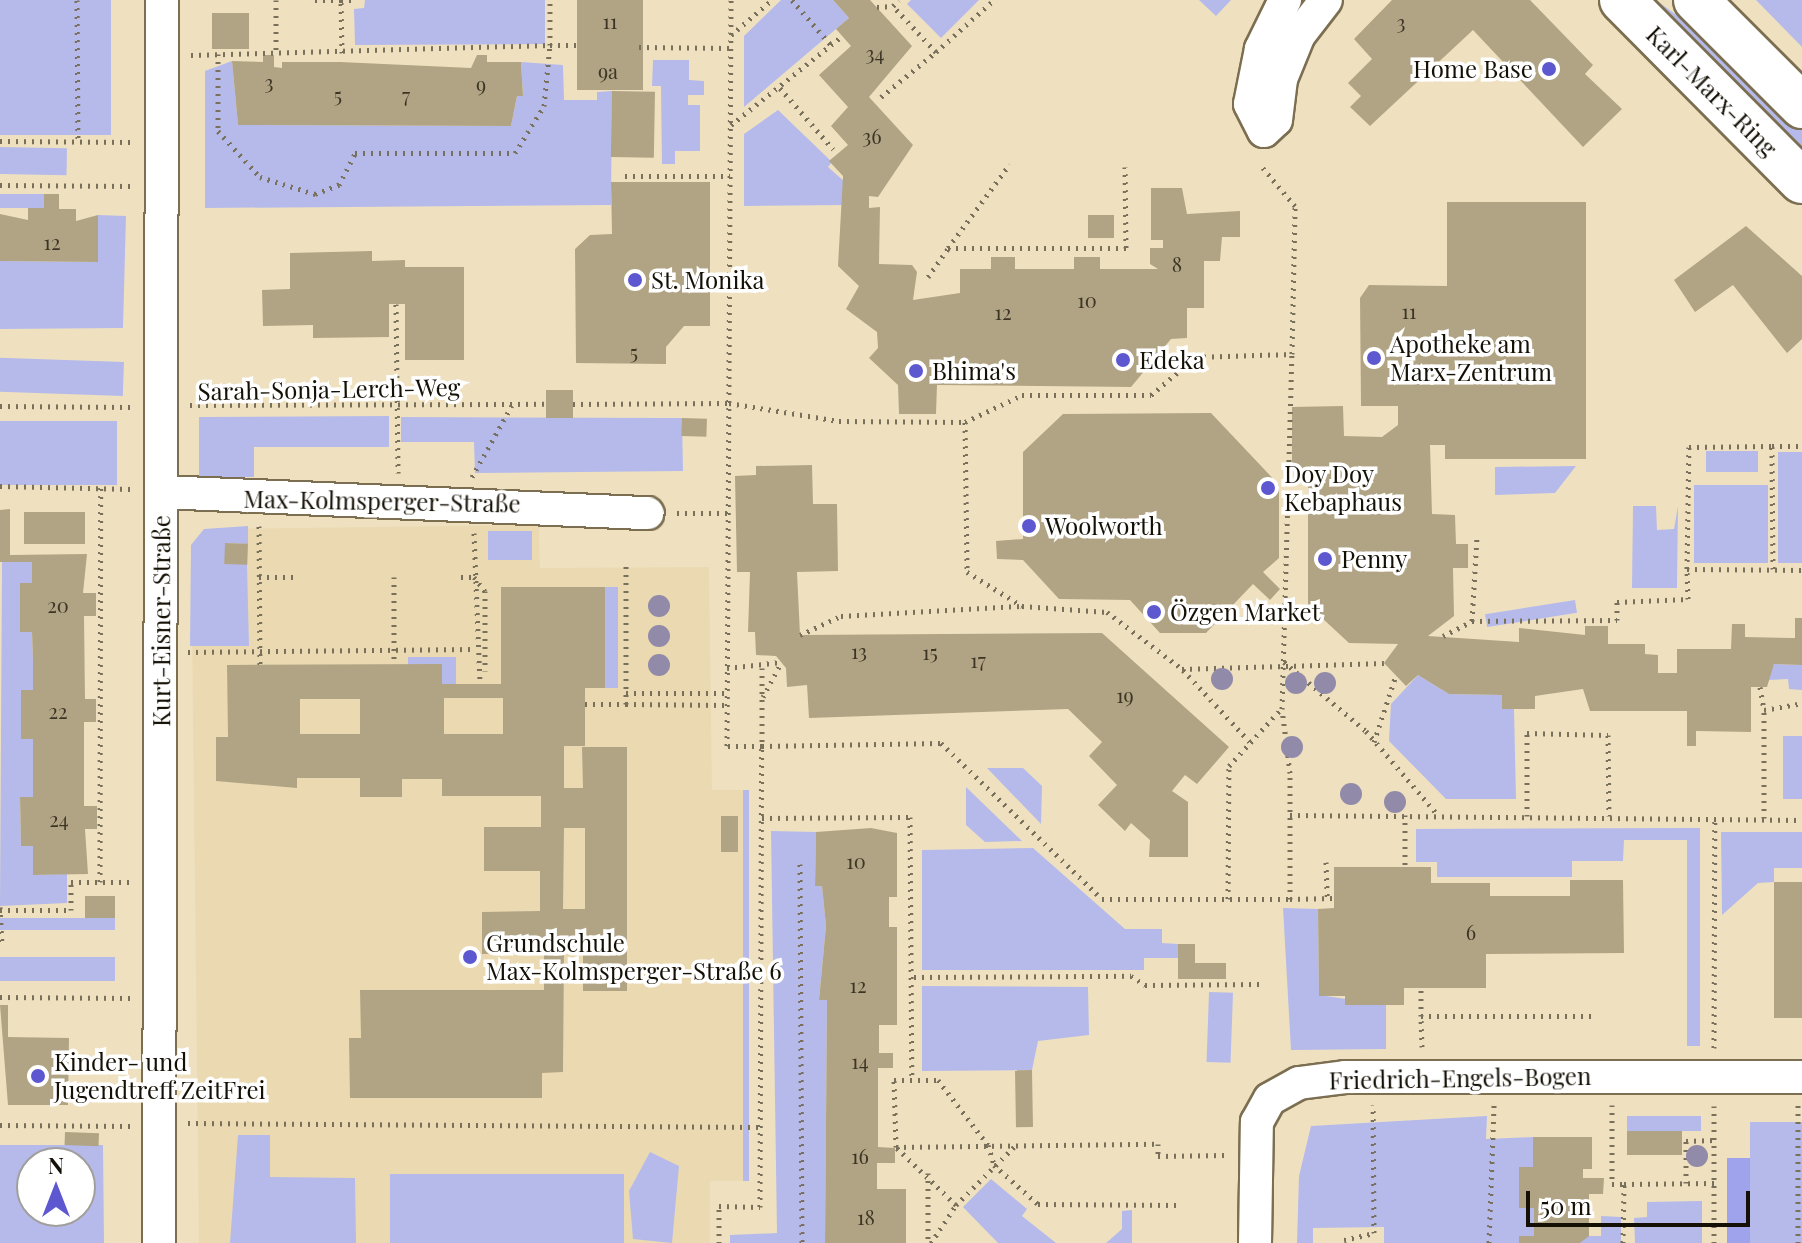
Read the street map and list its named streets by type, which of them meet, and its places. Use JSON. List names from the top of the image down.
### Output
{
  "streets": {
    "main road": ["Karl-Marx-Ring"],
    "street": ["Max-Kolmsperger-Straße", "Kurt-Eisner-Straße", "Friedrich-Engels-Bogen"],
    "path": ["Sarah-Sonja-Lerch-Weg"]
  },
  "crossings": [
    ["Sarah-Sonja-Lerch-Weg", "Kurt-Eisner-Straße"],
    ["Max-Kolmsperger-Straße", "Kurt-Eisner-Straße"]
  ],
  "places": [
    "Home Base",
    "St. Monika",
    "Apotheke am Marx-Zentrum",
    "Edeka",
    "Bhima's",
    "Doy Doy Kebaphaus",
    "Woolworth",
    "Penny",
    "Özgen Market",
    "Grundschule Max-Kolmsperger-Straße 6",
    "Kinder- und Jugendtreff ZeitFrei"
  ],
  "house_numbers": [
    "11",
    "3",
    "34",
    "9a",
    "3",
    "9",
    "5",
    "7",
    "36",
    "12",
    "8",
    "10",
    "11",
    "12",
    "5",
    "20",
    "13",
    "15",
    "17",
    "19",
    "22",
    "24",
    "10",
    "6",
    "12",
    "14",
    "16",
    "18"
  ],
  "scale_bar": "50 m",
  "north": "top"
}
